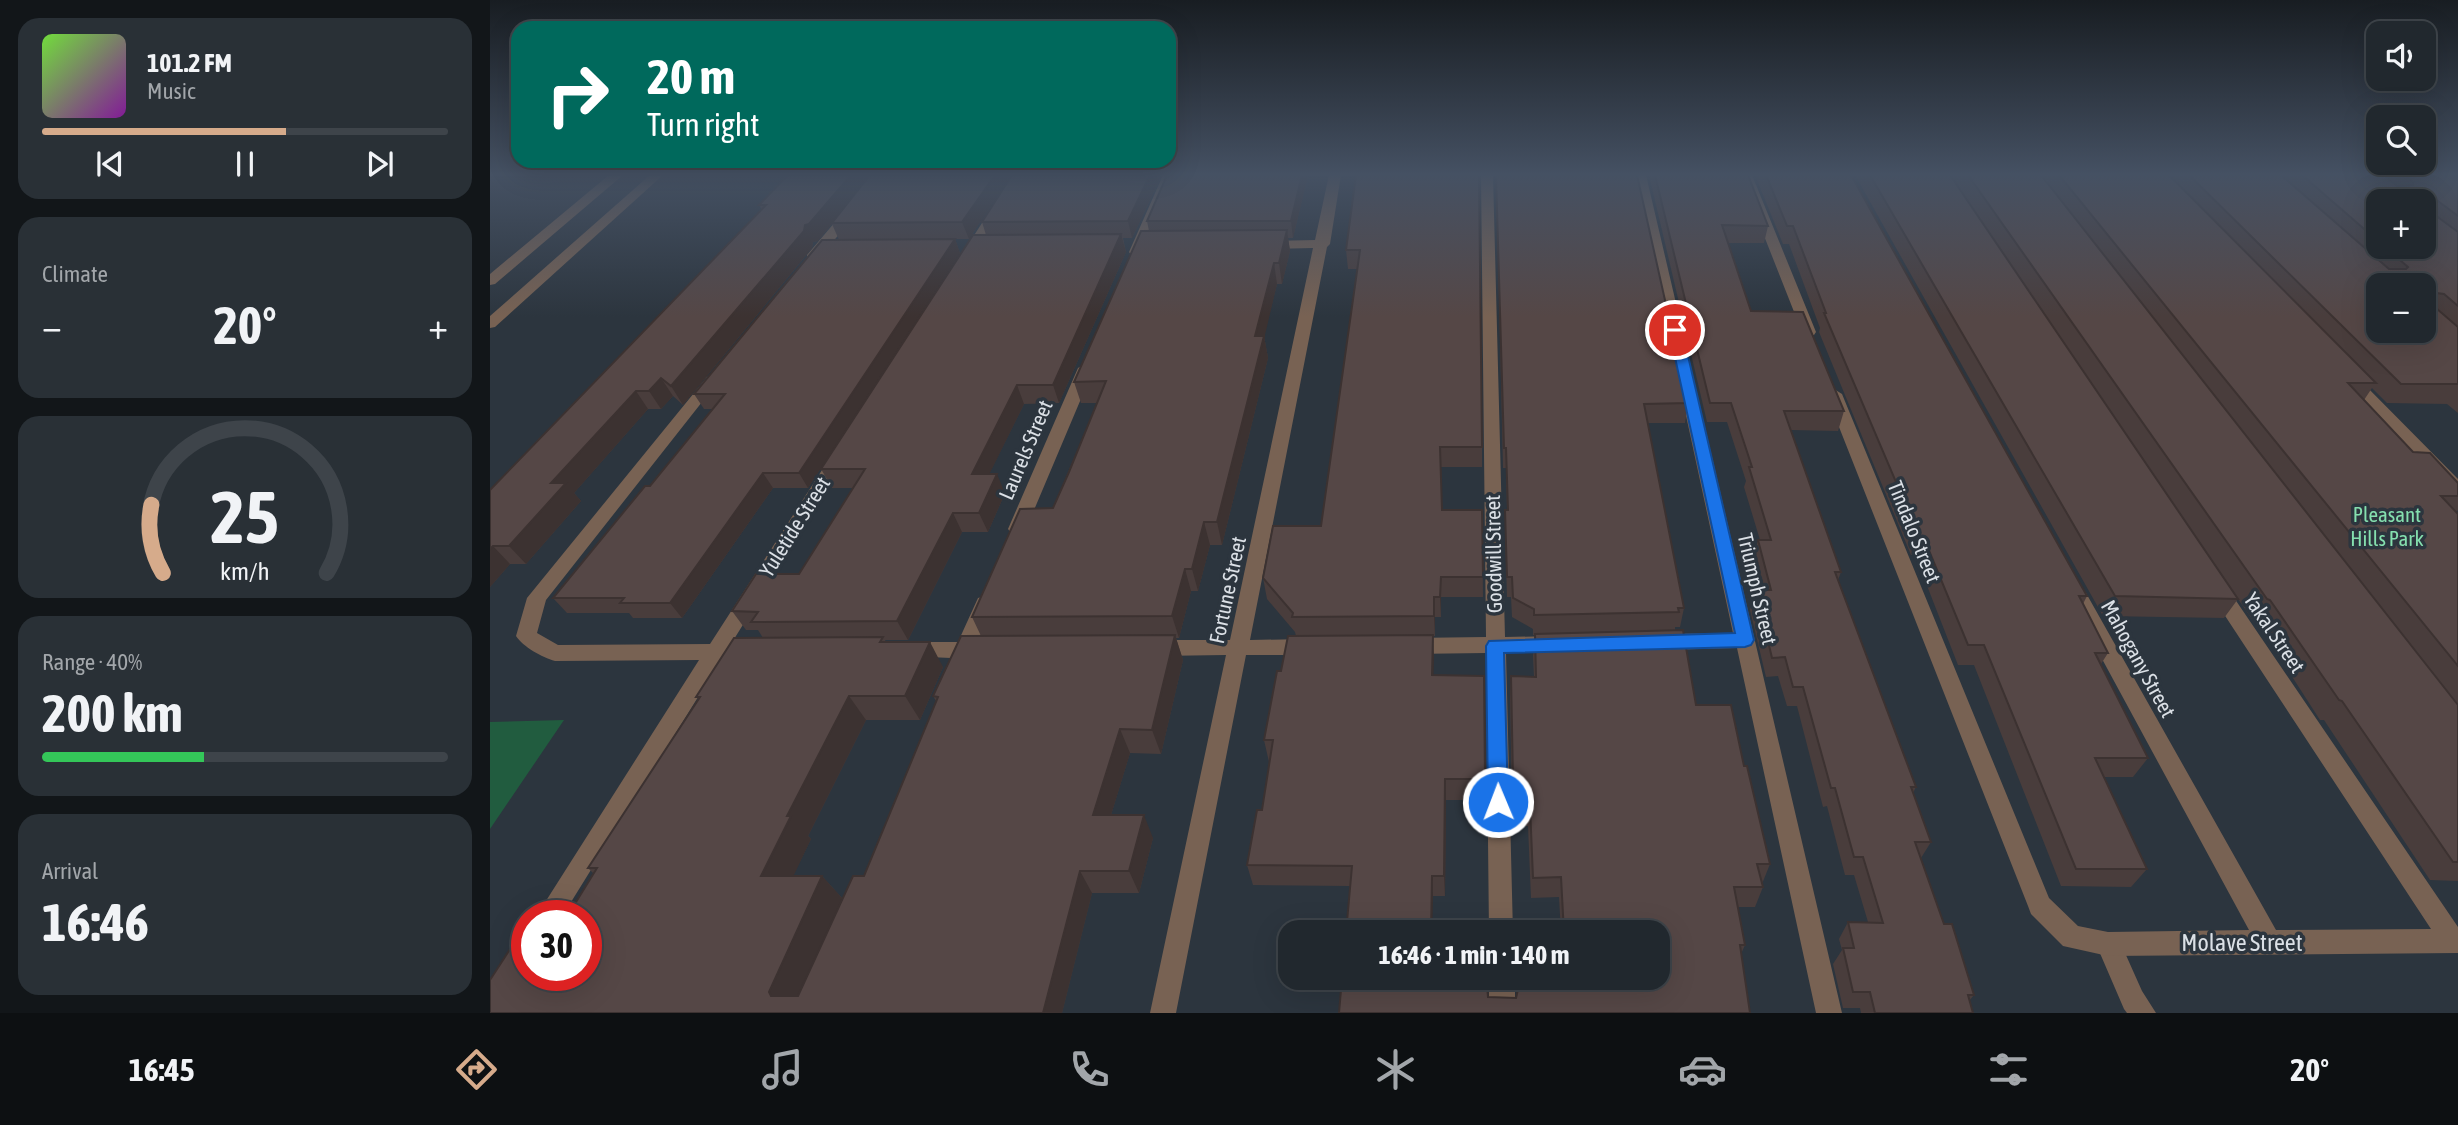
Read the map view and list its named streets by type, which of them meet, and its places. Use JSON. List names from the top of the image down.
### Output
{
  "streets": {
    "street": [
      "Laurels Street",
      "Yuletide Street",
      "Tindalo Street",
      "Goodwill Street",
      "Triumph Street",
      "Fortune Street",
      "Yakal Street",
      "Mahogany Street",
      "Molave Street"
    ]
  },
  "crossings": [
    ["Tindalo Street", "Molave Street"],
    ["Yakal Street", "Molave Street"],
    ["Mahogany Street", "Molave Street"]
  ],
  "parks": ["Pleasant Hills Park"],
  "page": {
    "map_buttons": ["+", "−"],
    "turn": ["20 m", "Turn right"],
    "song": ["101.2 FM", "Music"],
    "tile": [
      "Climate",
      ["Range · 40%", "200 km"],
      ["Arrival", "16:46"]
    ],
    "heat": ["−", "20°", "+"],
    "limit": "30",
    "trip": "16:46 · 1 min · 140 m",
    "tabs": ["16:45", "20°"],
    "gauge": ["25", "km/h"]
  }
}
